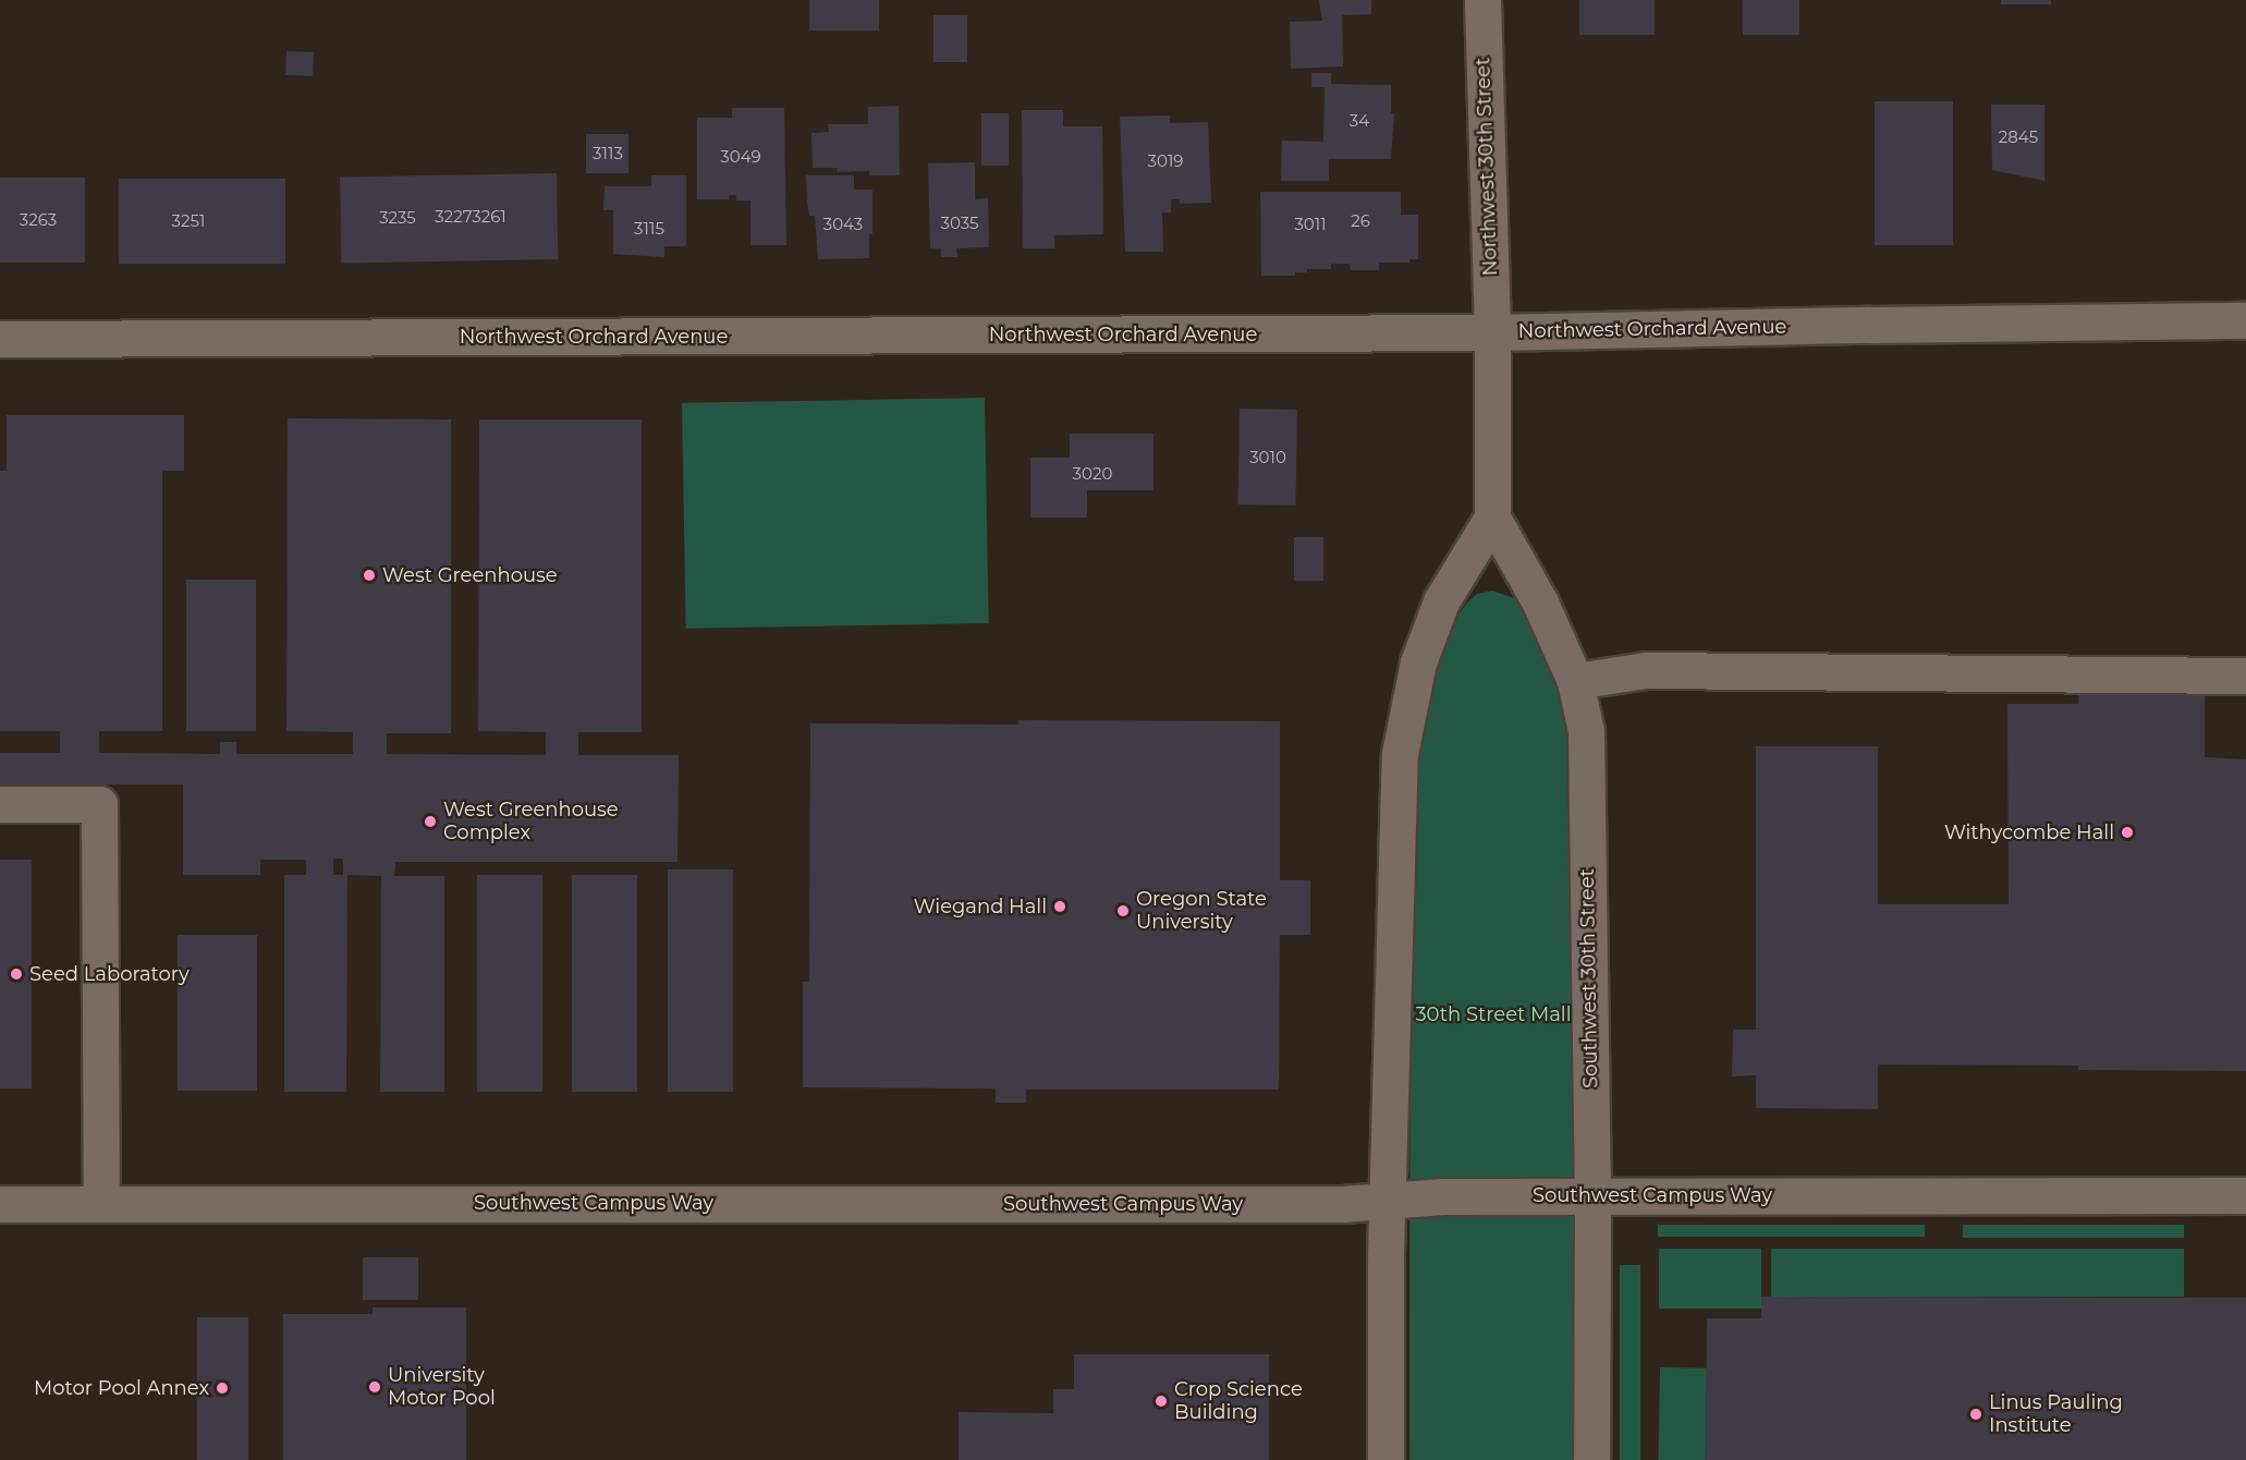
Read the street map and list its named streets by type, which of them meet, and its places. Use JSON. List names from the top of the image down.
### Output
{
  "streets": {
    "street": [
      "Northwest 30th Street",
      "Northwest Orchard Avenue",
      "Southwest 30th Street",
      "Southwest Campus Way"
    ]
  },
  "crossings": [
    ["Northwest 30th Street", "Northwest Orchard Avenue"],
    ["Northwest 30th Street", "Southwest 30th Street"],
    ["Northwest Orchard Avenue", "Southwest 30th Street"],
    ["Southwest 30th Street", "Southwest Campus Way"]
  ],
  "parks": ["30th Street Mall"],
  "places": [
    "West Greenhouse",
    "West Greenhouse Complex",
    "Withycombe Hall",
    "Wiegand Hall",
    "Oregon State University",
    "Seed Laboratory",
    "University Motor Pool",
    "Motor Pool Annex",
    "Crop Science Building",
    "Linus Pauling Institute"
  ],
  "house_numbers": [
    "34",
    "2845",
    "3113",
    "3049",
    "3019",
    "32273261",
    "3235",
    "3263",
    "3251",
    "26",
    "3035",
    "3043",
    "3011",
    "3115",
    "3010",
    "3020"
  ]
}
